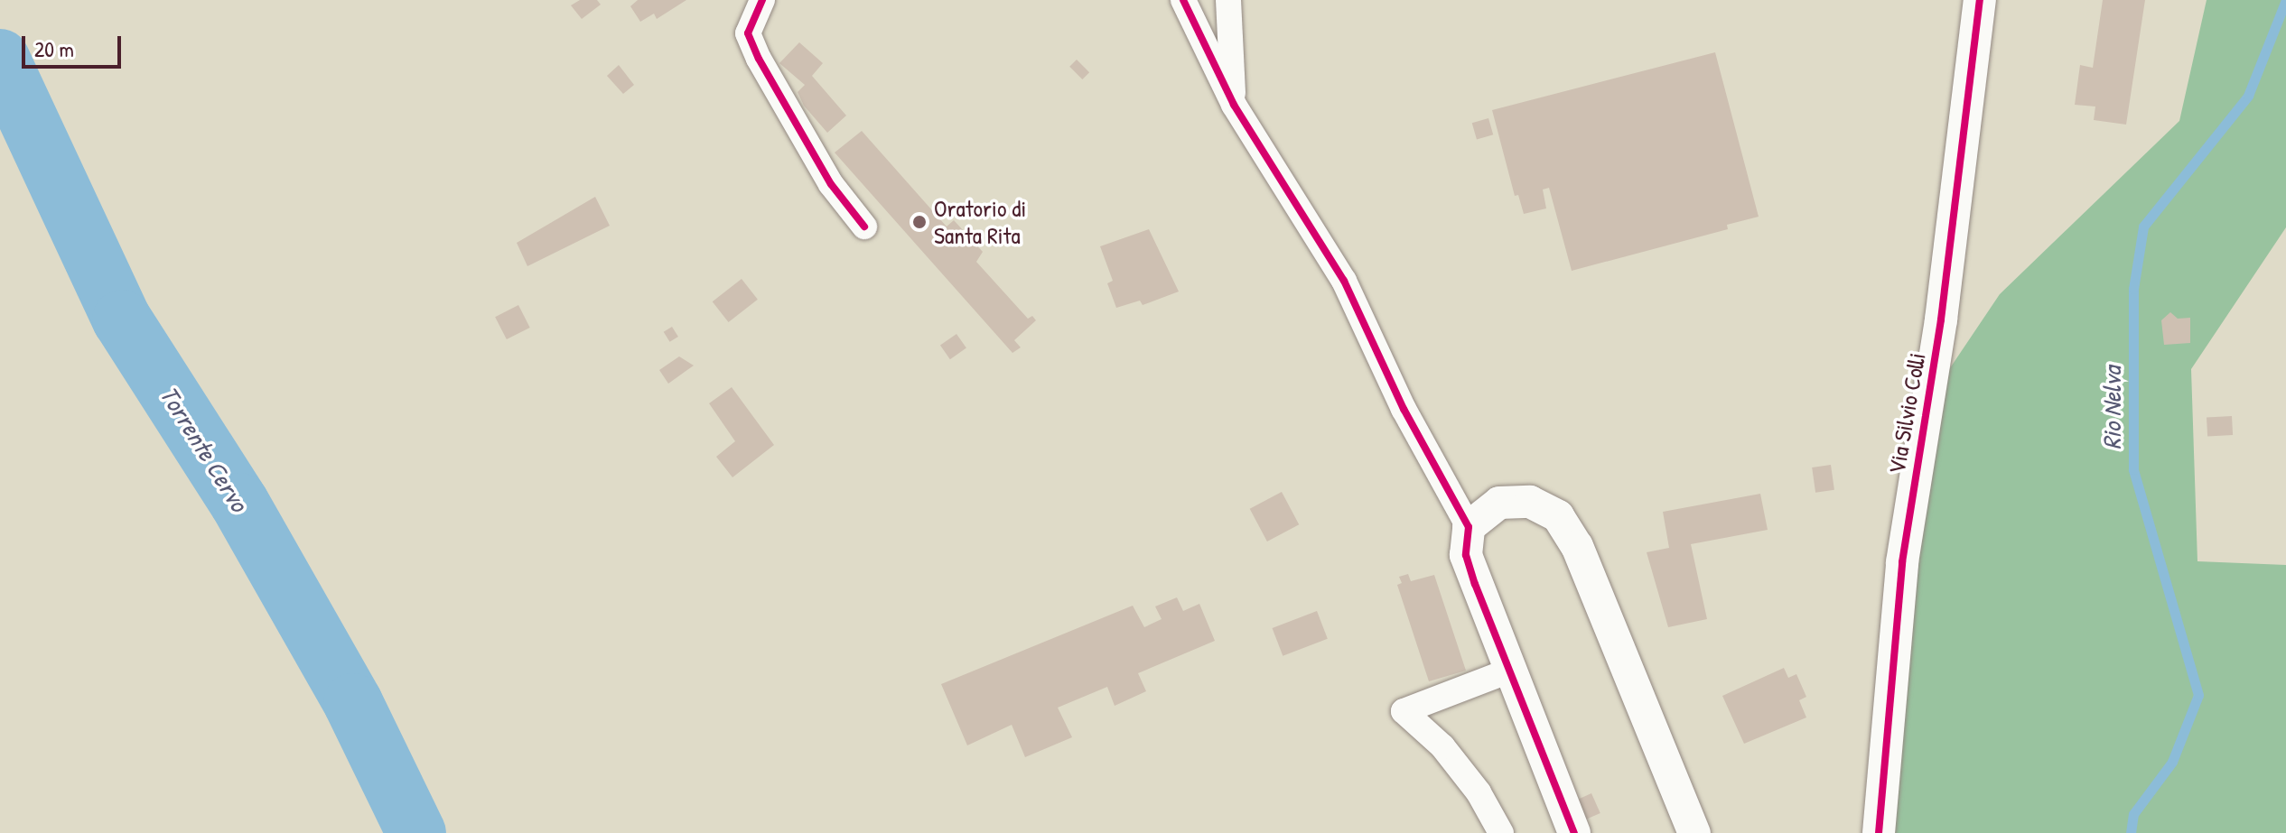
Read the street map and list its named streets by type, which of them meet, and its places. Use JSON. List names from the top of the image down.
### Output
{
  "streets": {
    "street": ["Via Silvio Colli"]
  },
  "water": ["Rio Nelva", "Torrente Cervo"],
  "places": ["Oratorio di Santa Rita"],
  "scale_bar": "20 m"
}
